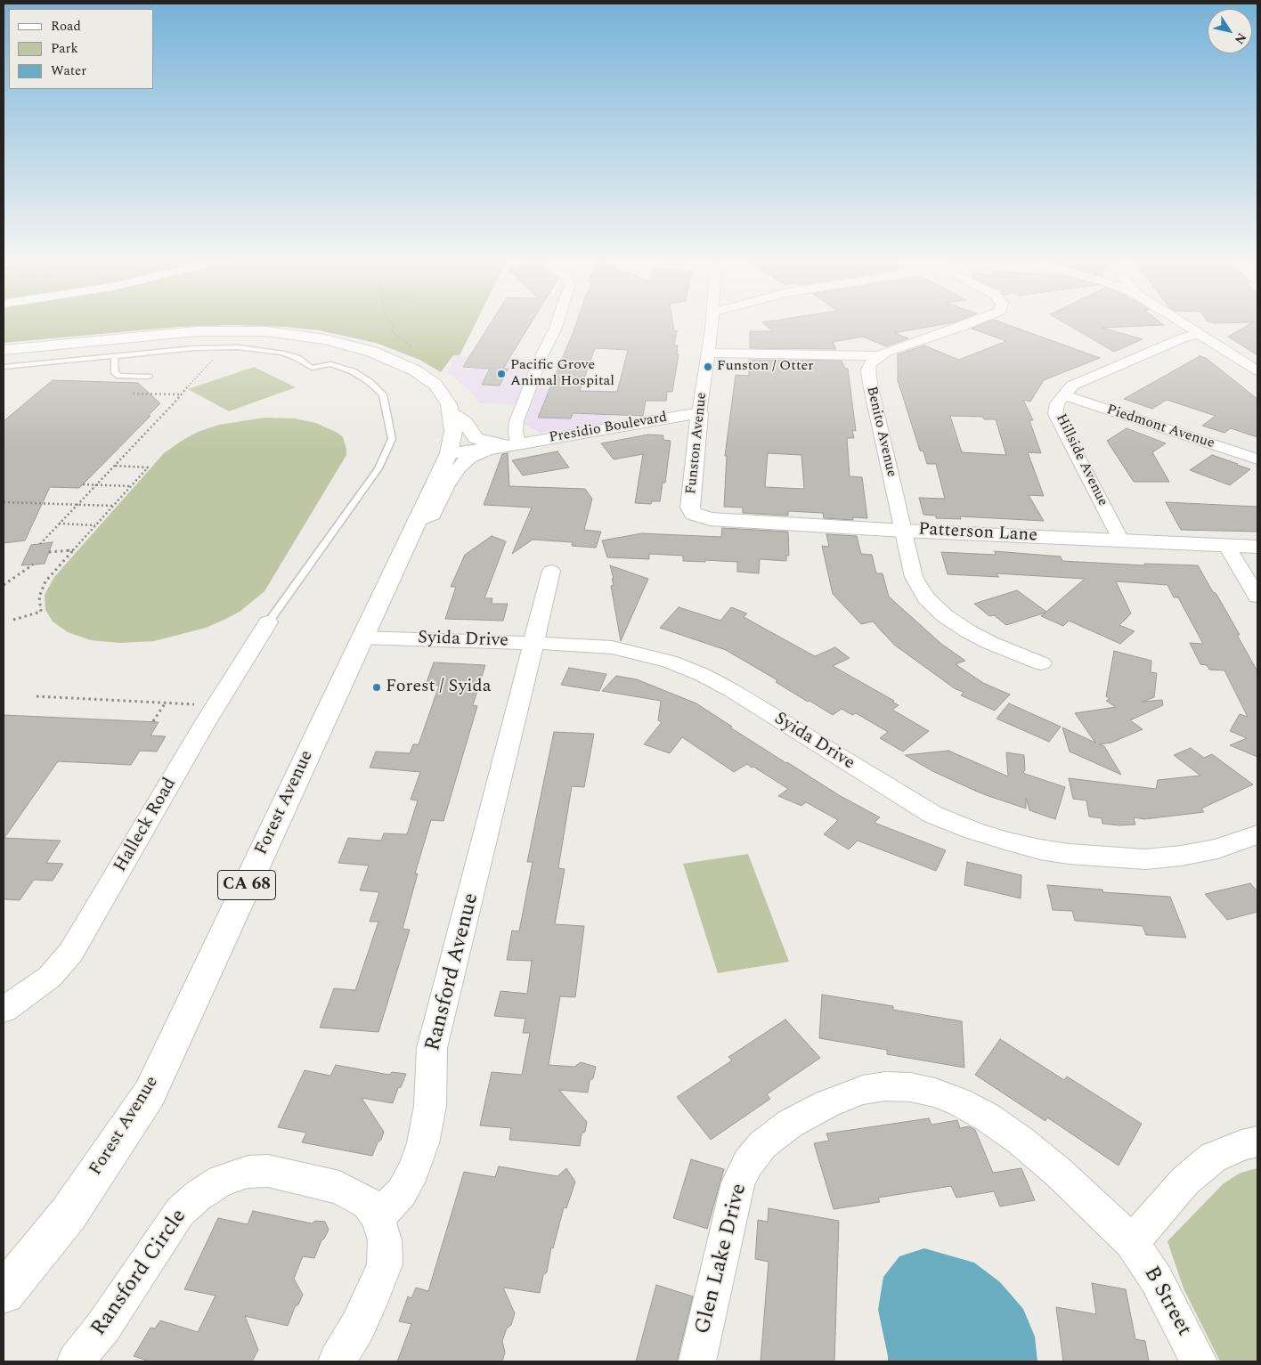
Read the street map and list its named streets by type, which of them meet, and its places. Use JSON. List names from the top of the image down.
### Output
{
  "streets": {
    "main road": [
      "Presidio Boulevard",
      "Funston Avenue",
      "Patterson Lane",
      "Forest Avenue",
      "CA 68"
    ],
    "street": [
      "Piedmont Avenue",
      "Benito Avenue",
      "Hillside Avenue",
      "Syida Drive",
      "Halleck Road",
      "Ransford Avenue",
      "Glen Lake Drive",
      "Ransford Circle",
      "B Street"
    ]
  },
  "crossings": [
    ["Piedmont Avenue", "Hillside Avenue"],
    ["Presidio Boulevard", "Funston Avenue"],
    ["Presidio Boulevard", "Forest Avenue"],
    ["Benito Avenue", "Patterson Lane"],
    ["Funston Avenue", "Patterson Lane"],
    ["Hillside Avenue", "Patterson Lane"],
    ["Syida Drive", "Forest Avenue"],
    ["Syida Drive", "Ransford Avenue"],
    ["Ransford Avenue", "Ransford Circle"],
    ["Glen Lake Drive", "B Street"]
  ],
  "places": ["Funston / Otter", "Pacific Grove Animal Hospital", "Forest / Syida"],
  "legend": ["Road", "Park", "Water"],
  "north": "bottom right"
}
